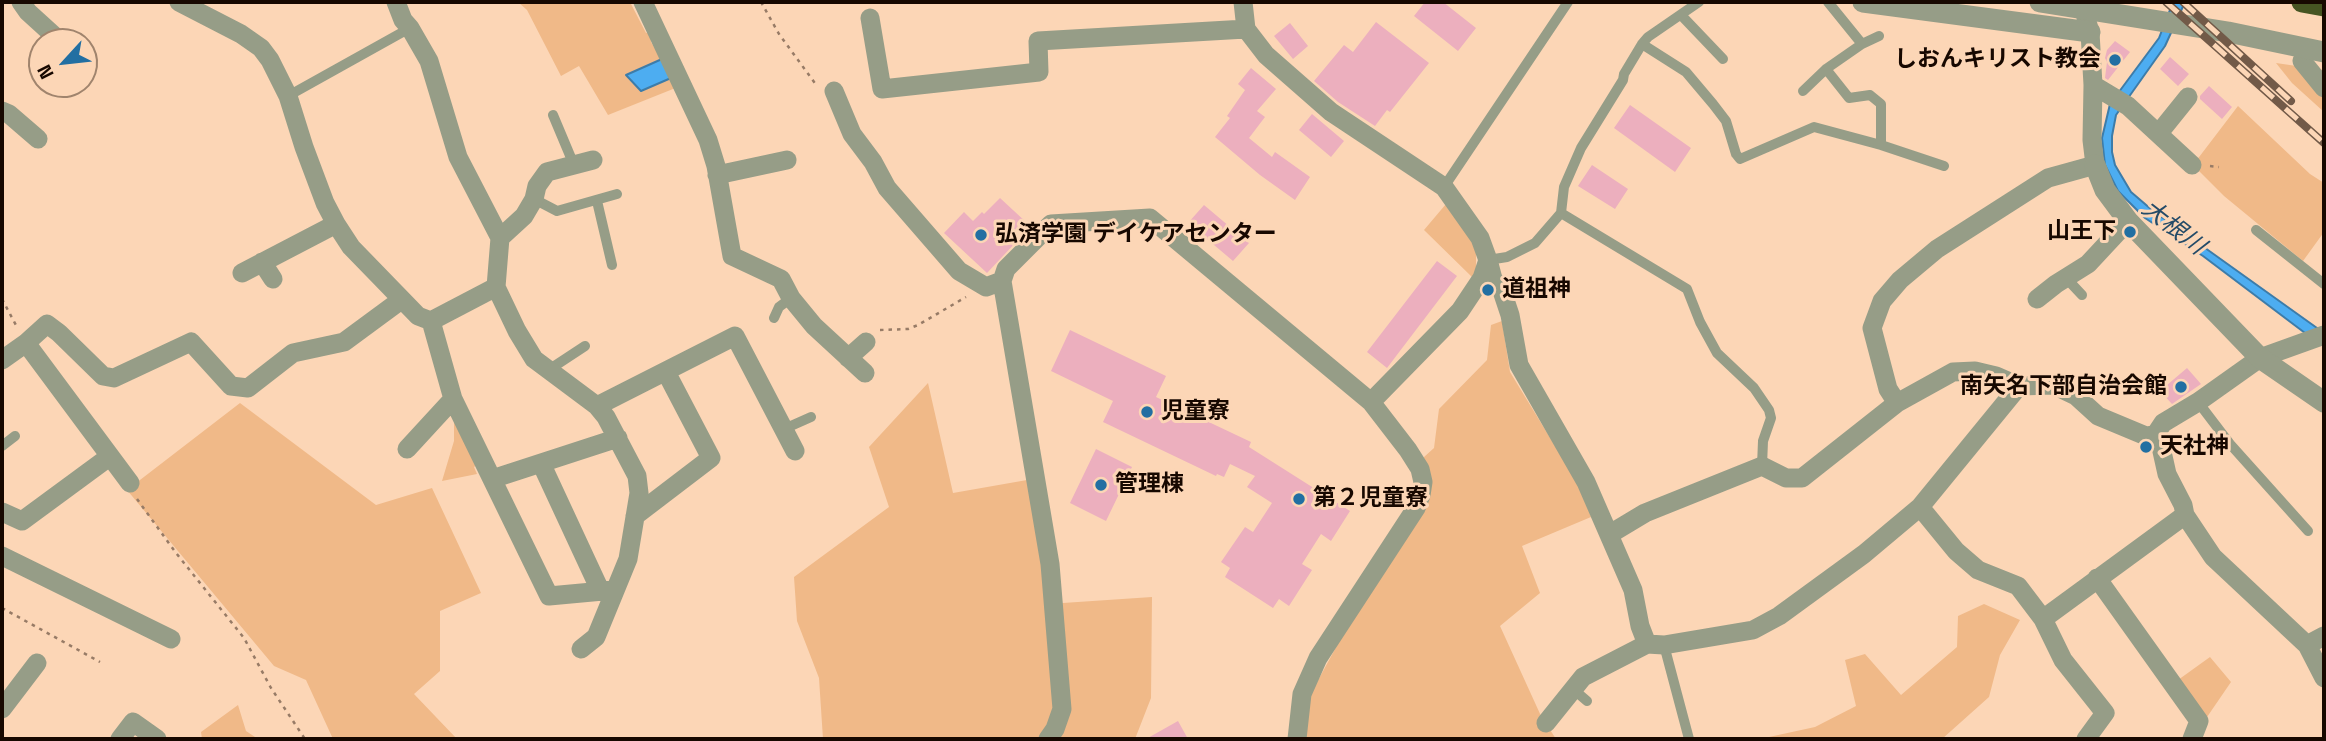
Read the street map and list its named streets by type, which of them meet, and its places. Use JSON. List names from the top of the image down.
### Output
{
  "water": ["大根川"],
  "places": [
    "しおんキリスト教会",
    "山王下",
    "弘済学園 デイケアセンター",
    "道祖神",
    "南矢名下部自治会館",
    "児童寮",
    "天社神",
    "管理棟",
    "第２児童寮"
  ],
  "north": "bottom left"
}
